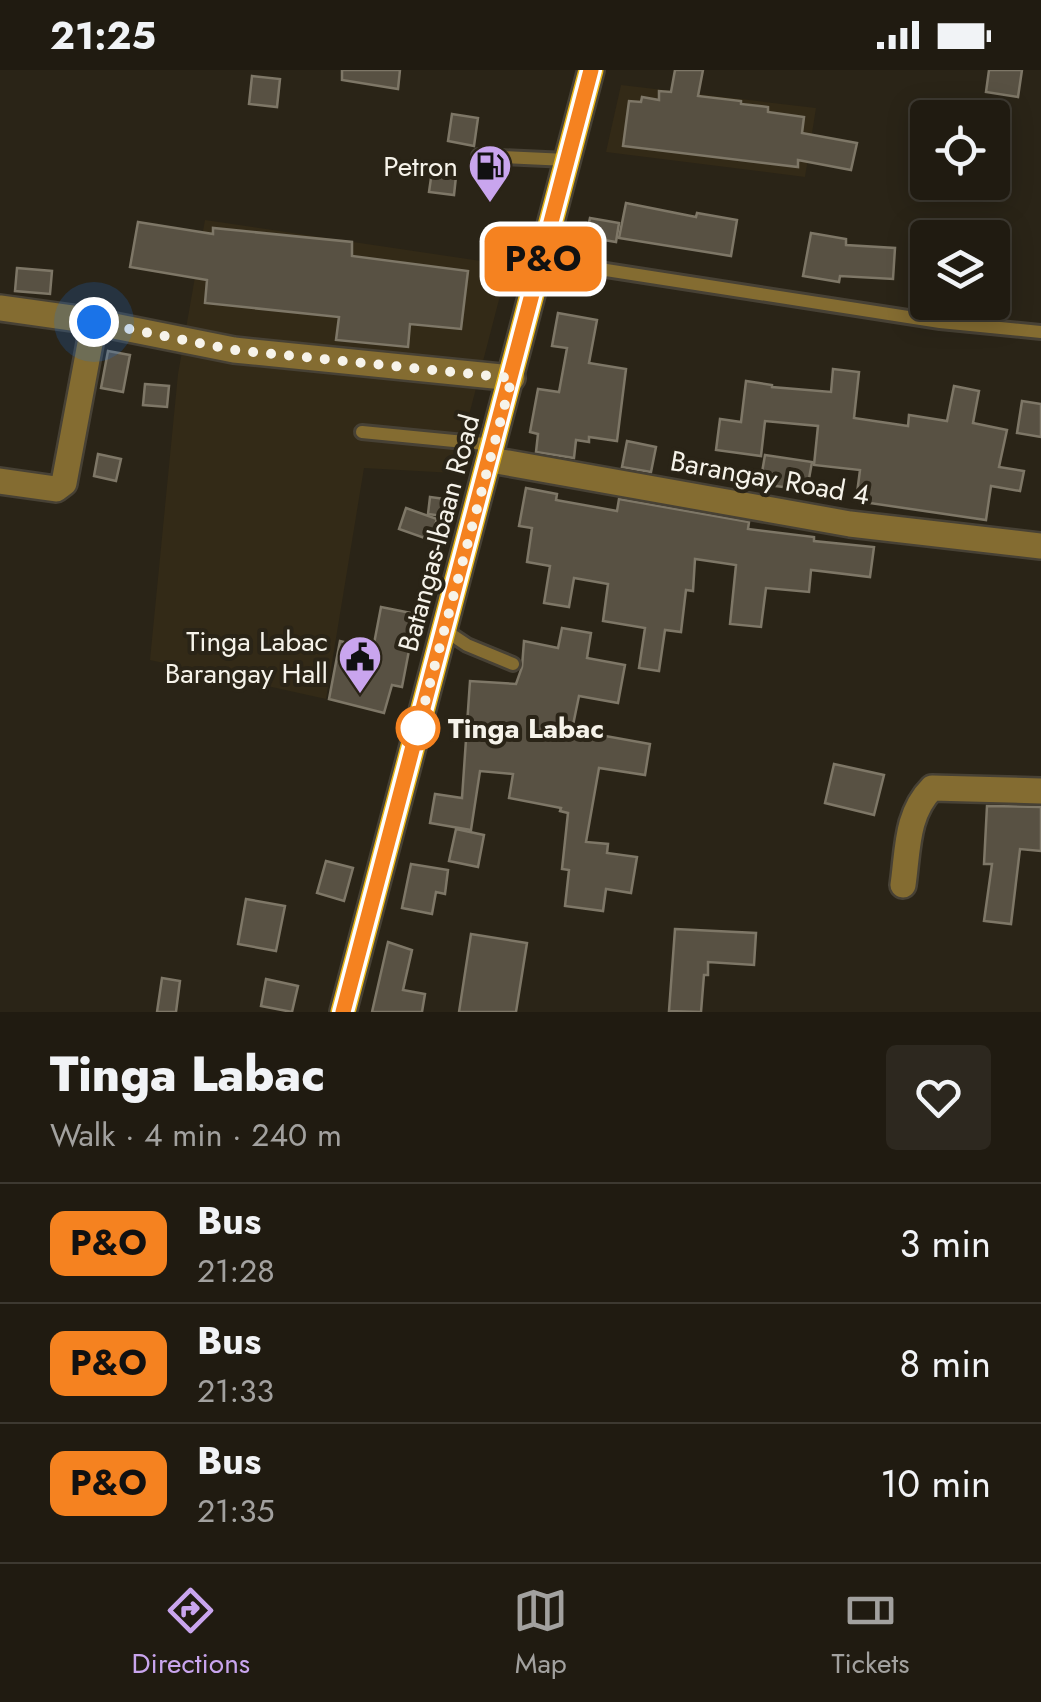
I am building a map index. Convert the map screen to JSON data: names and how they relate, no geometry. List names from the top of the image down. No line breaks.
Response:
{"streets":{"main road":["Batangas-Ibaan Road"],"street":["Barangay Road 4"]},"crossings":[["Barangay Road 4","Batangas-Ibaan Road"]],"places":{"fuel station":["Petron"],"public building":["Tinga Labac Barangay Hall"],"other":["Tinga Labac"]},"lines":["bus line P&O"],"page":{"status":"21:25","on_map":"P&O","heading":["Tinga Labac","Walk · 4 min · 240 m"],"list":[{"mark":"P&O","name":"Bus","note":"21:28","value":"3 min"},{"mark":"P&O","name":"Bus","note":"21:33","value":"8 min"},{"mark":"P&O","name":"Bus","note":"21:35","value":"10 min"}],"tabs":["Directions","Map","Tickets"]}}
